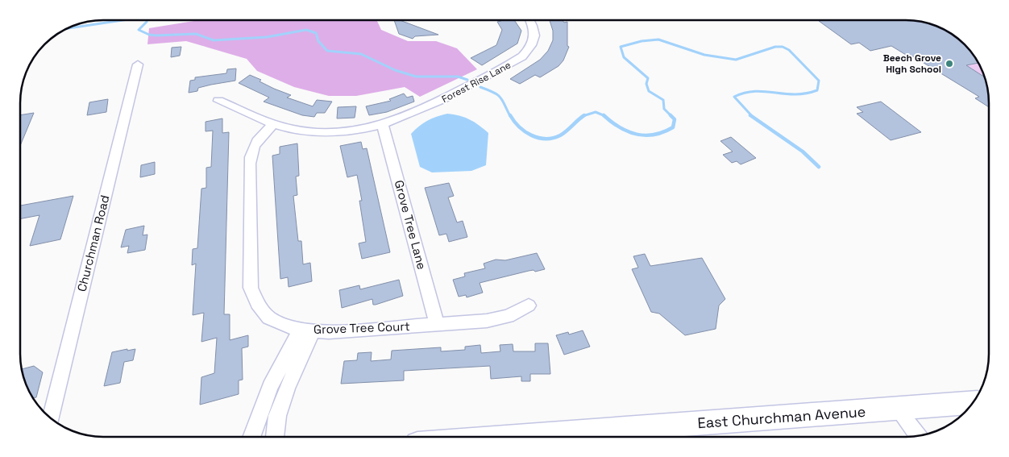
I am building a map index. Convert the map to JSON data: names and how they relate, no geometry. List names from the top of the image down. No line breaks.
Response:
{"streets":{"street":["Forest Rise Lane","Grove Tree Lane","Churchman Road","Grove Tree Court","East Churchman Avenue"]},"crossings":[["Forest Rise Lane","Grove Tree Lane"],["Grove Tree Lane","Grove Tree Court"]],"places":["Beech Grove High School"]}
